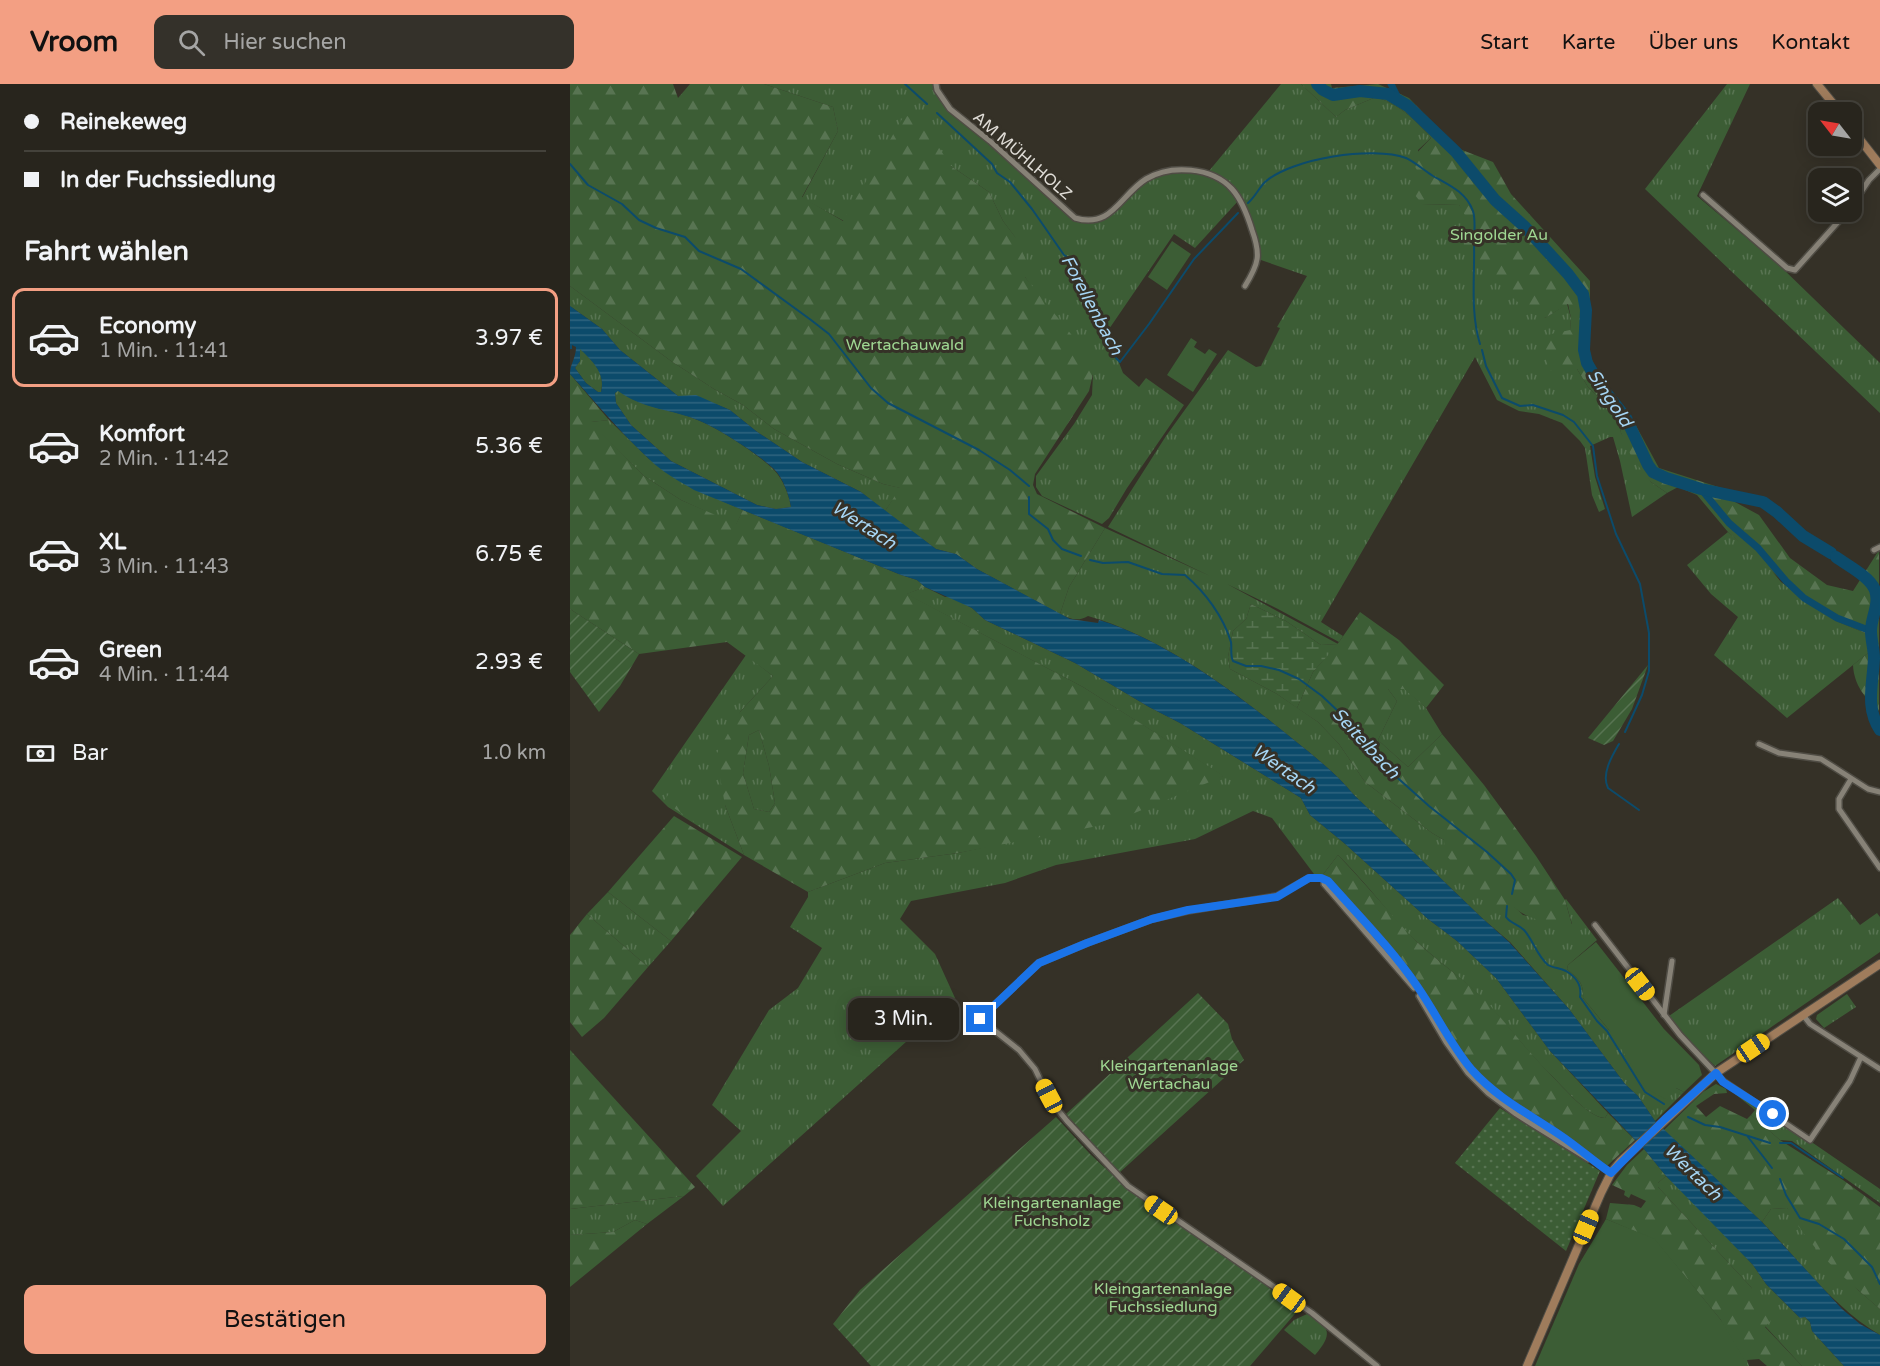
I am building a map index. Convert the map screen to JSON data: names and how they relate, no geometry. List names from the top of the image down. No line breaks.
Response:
{"streets":{"street":["AM MÜHLHOLZ"]},"water":["Forellenbach","Singold","Wertach","Seitelbach"],"parks":["Singolder Au","Wertachauwald","Kleingartenanlage Wertachau","Kleingartenanlage Fuchsholz","Kleingartenanlage Fuchssiedlung"],"north":"top left","page":{"header":"Vroom","search":"Hier suchen","nav":["Start","Karte","Über uns","Kontakt"],"banner":["Reinekeweg","In der Fuchssiedlung"],"heading":"Fahrt wählen","list":[{"name":"Economy","note":"1 Min. · 11:41","value":"3.97 €"},{"name":"Komfort","note":"2 Min. · 11:42","value":"5.36 €"},{"name":"XL","note":"3 Min. · 11:43","value":"6.75 €"},{"name":"Green","note":"4 Min. · 11:44","value":"2.93 €"}],"pay":["Bar","1.0 km"],"bubble":"3 Min.","buttons":"Bestätigen"}}
